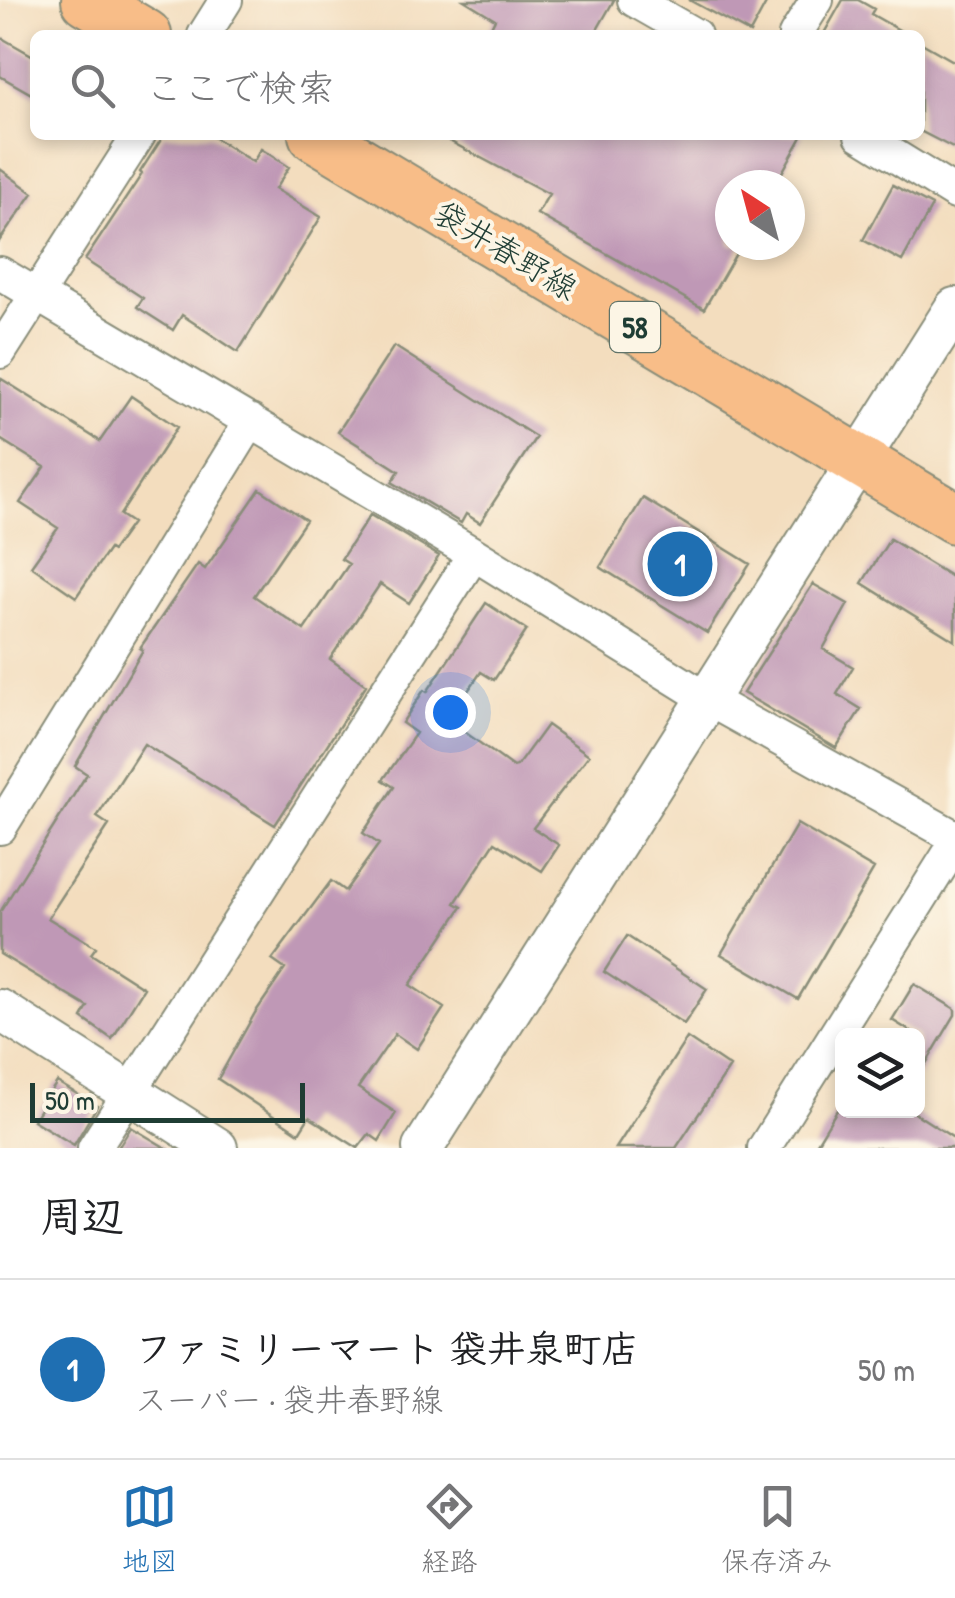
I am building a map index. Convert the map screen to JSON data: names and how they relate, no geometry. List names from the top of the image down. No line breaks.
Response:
{"streets":{"main road":["袋井春野線","58"]},"scale_bar":"50 m","north":"top left","page":{"search":"ここで検索","pins":"1","scale":"50 m","heading":"周辺","list":[{"mark":"1","name":"ファミリーマート 袋井泉町店","note":"スーパー · 袋井春野線","value":"50 m"}],"nav":["地図","経路","保存済み"]}}
